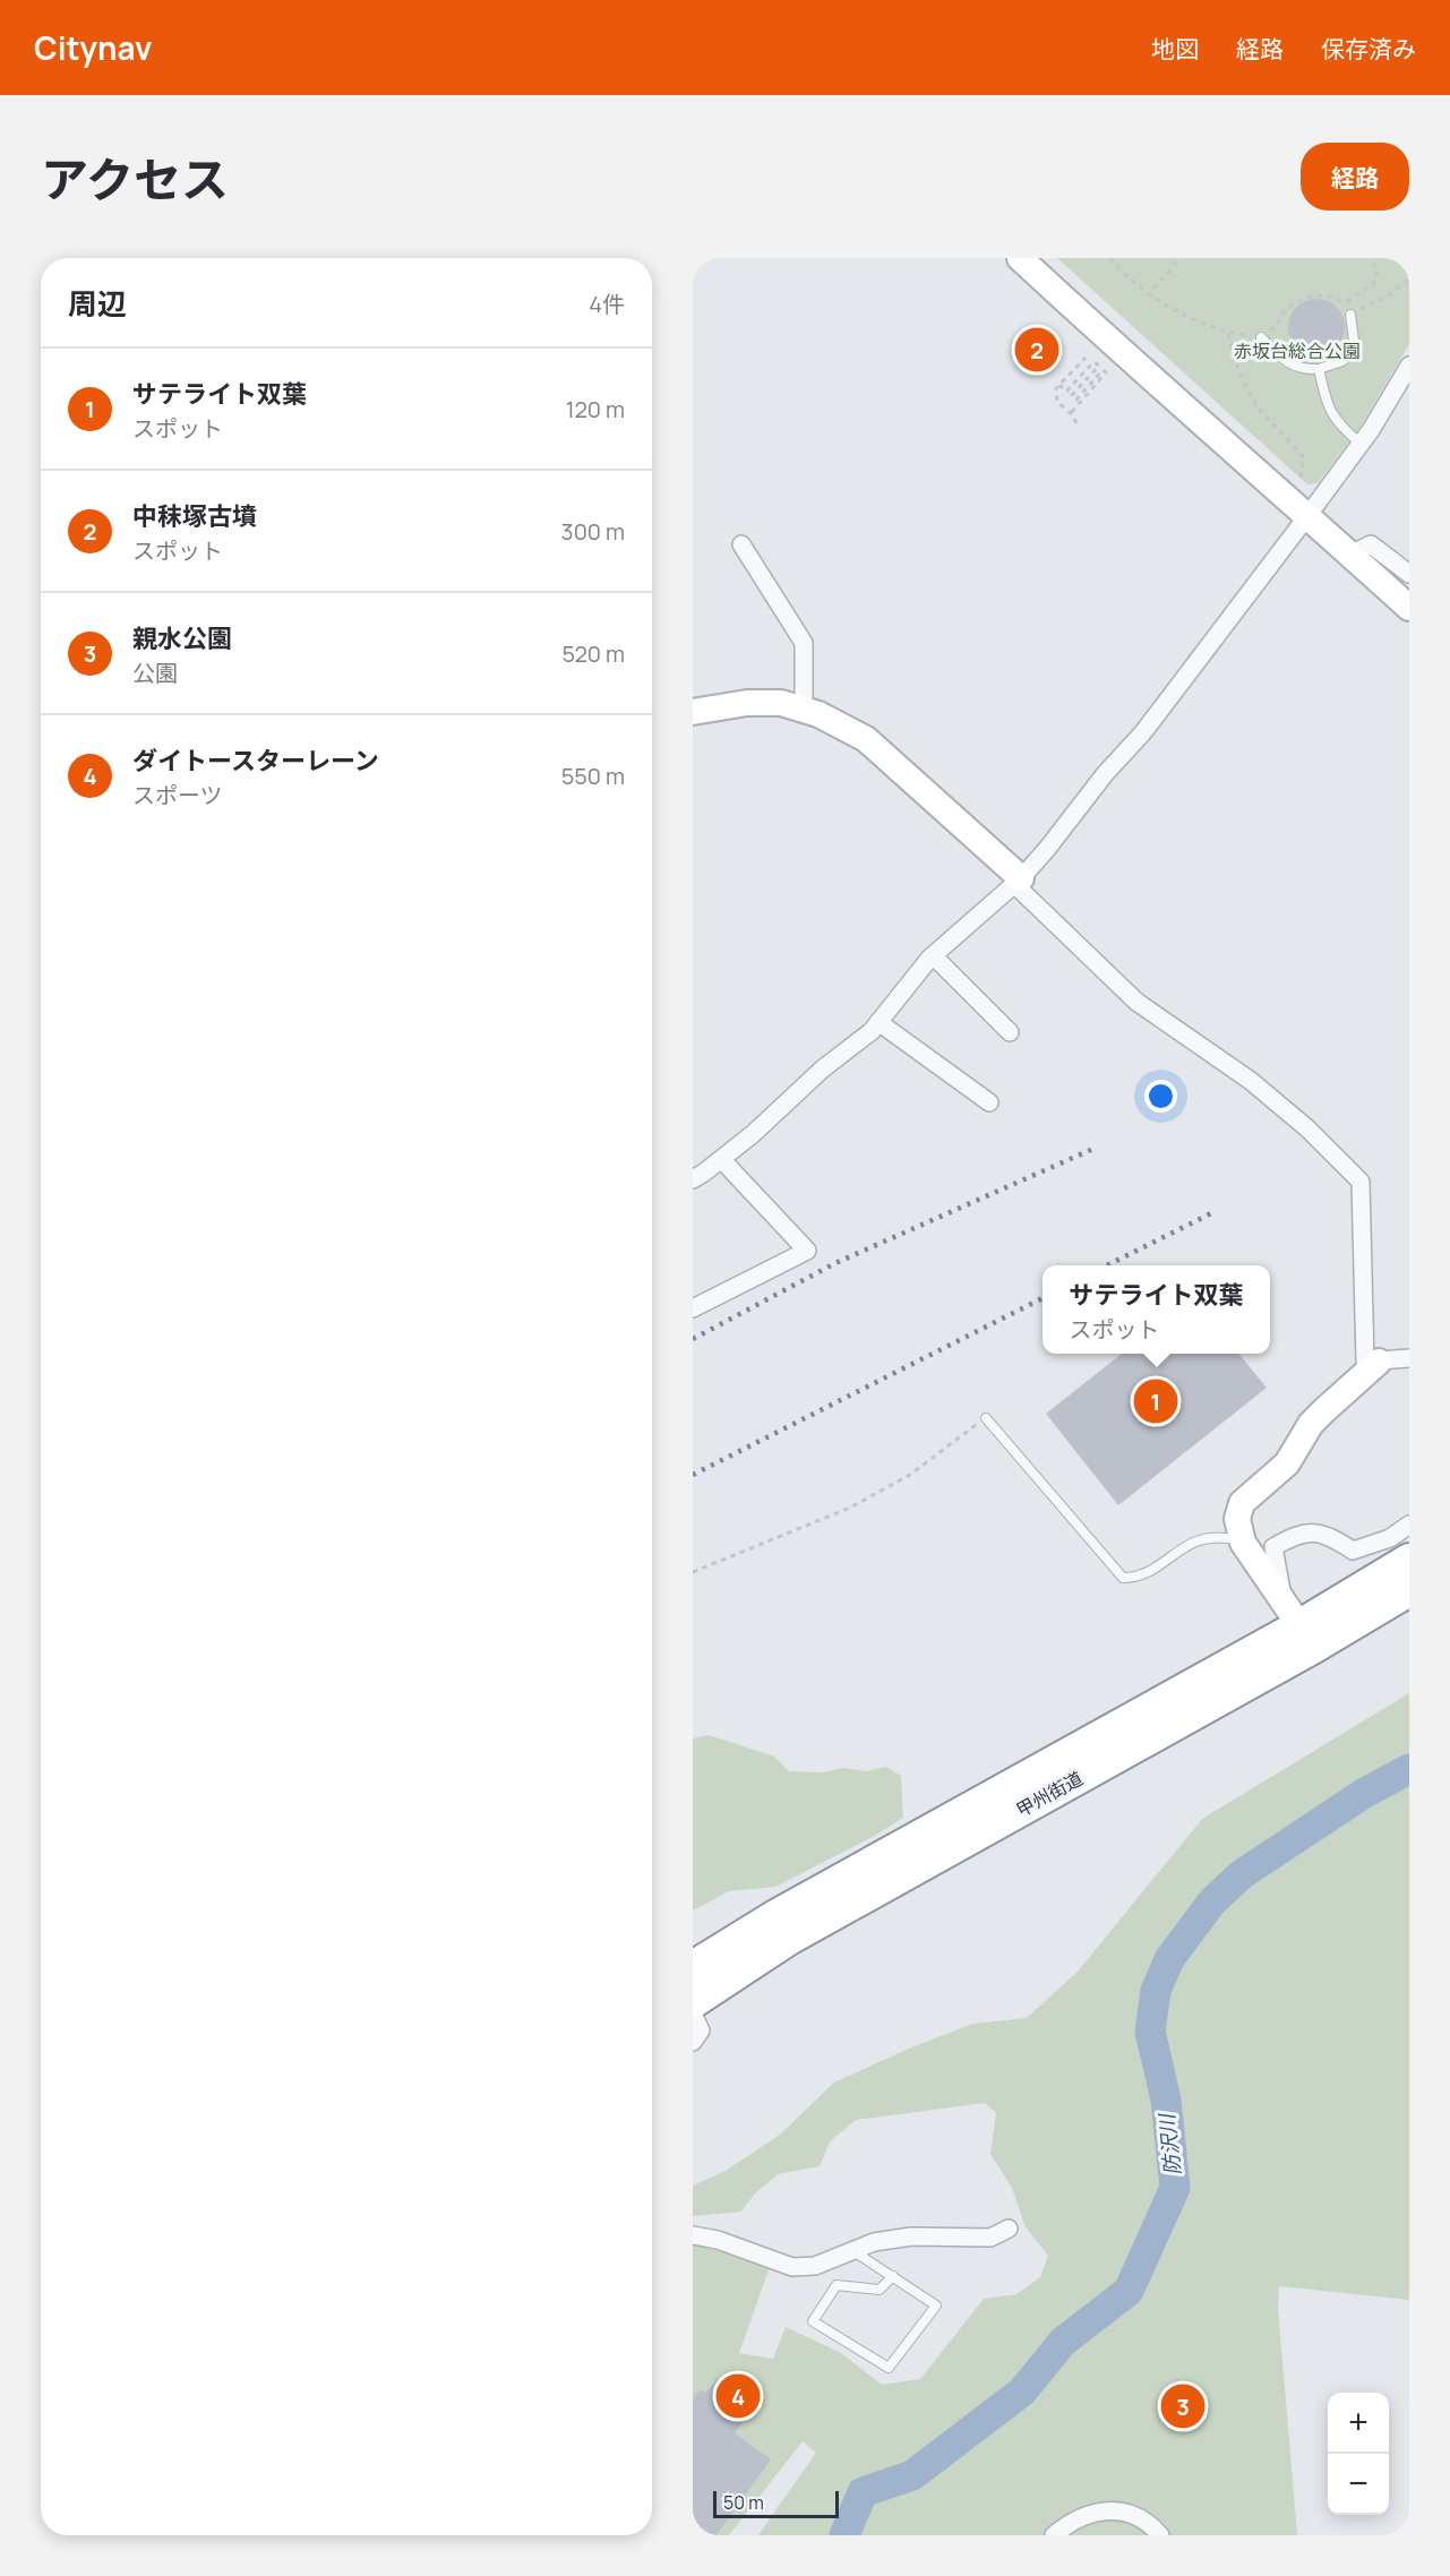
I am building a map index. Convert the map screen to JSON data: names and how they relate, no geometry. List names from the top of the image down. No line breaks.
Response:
{"streets":{"highway":["甲州街道"]},"water":["防沢川"],"parks":["赤坂台総合公園"],"scale_bar":"50 m","page":{"header":"Citynav","nav":["地図","経路","保存済み"],"title":"アクセス","buttons":"経路","heading":["周辺","4件"],"pins":["2","1","4","3"],"list":[{"mark":"1","name":"サテライト双葉","note":"スポット","value":"120 m"},{"mark":"2","name":"中秣塚古墳","note":"スポット","value":"300 m"},{"mark":"3","name":"親水公園","note":"公園","value":"520 m"},{"mark":"4","name":"ダイトースターレーン","note":"スポーツ","value":"550 m"}],"popup":["サテライト双葉","スポット"],"map_buttons":["+","−"],"scale":"50 m"}}
